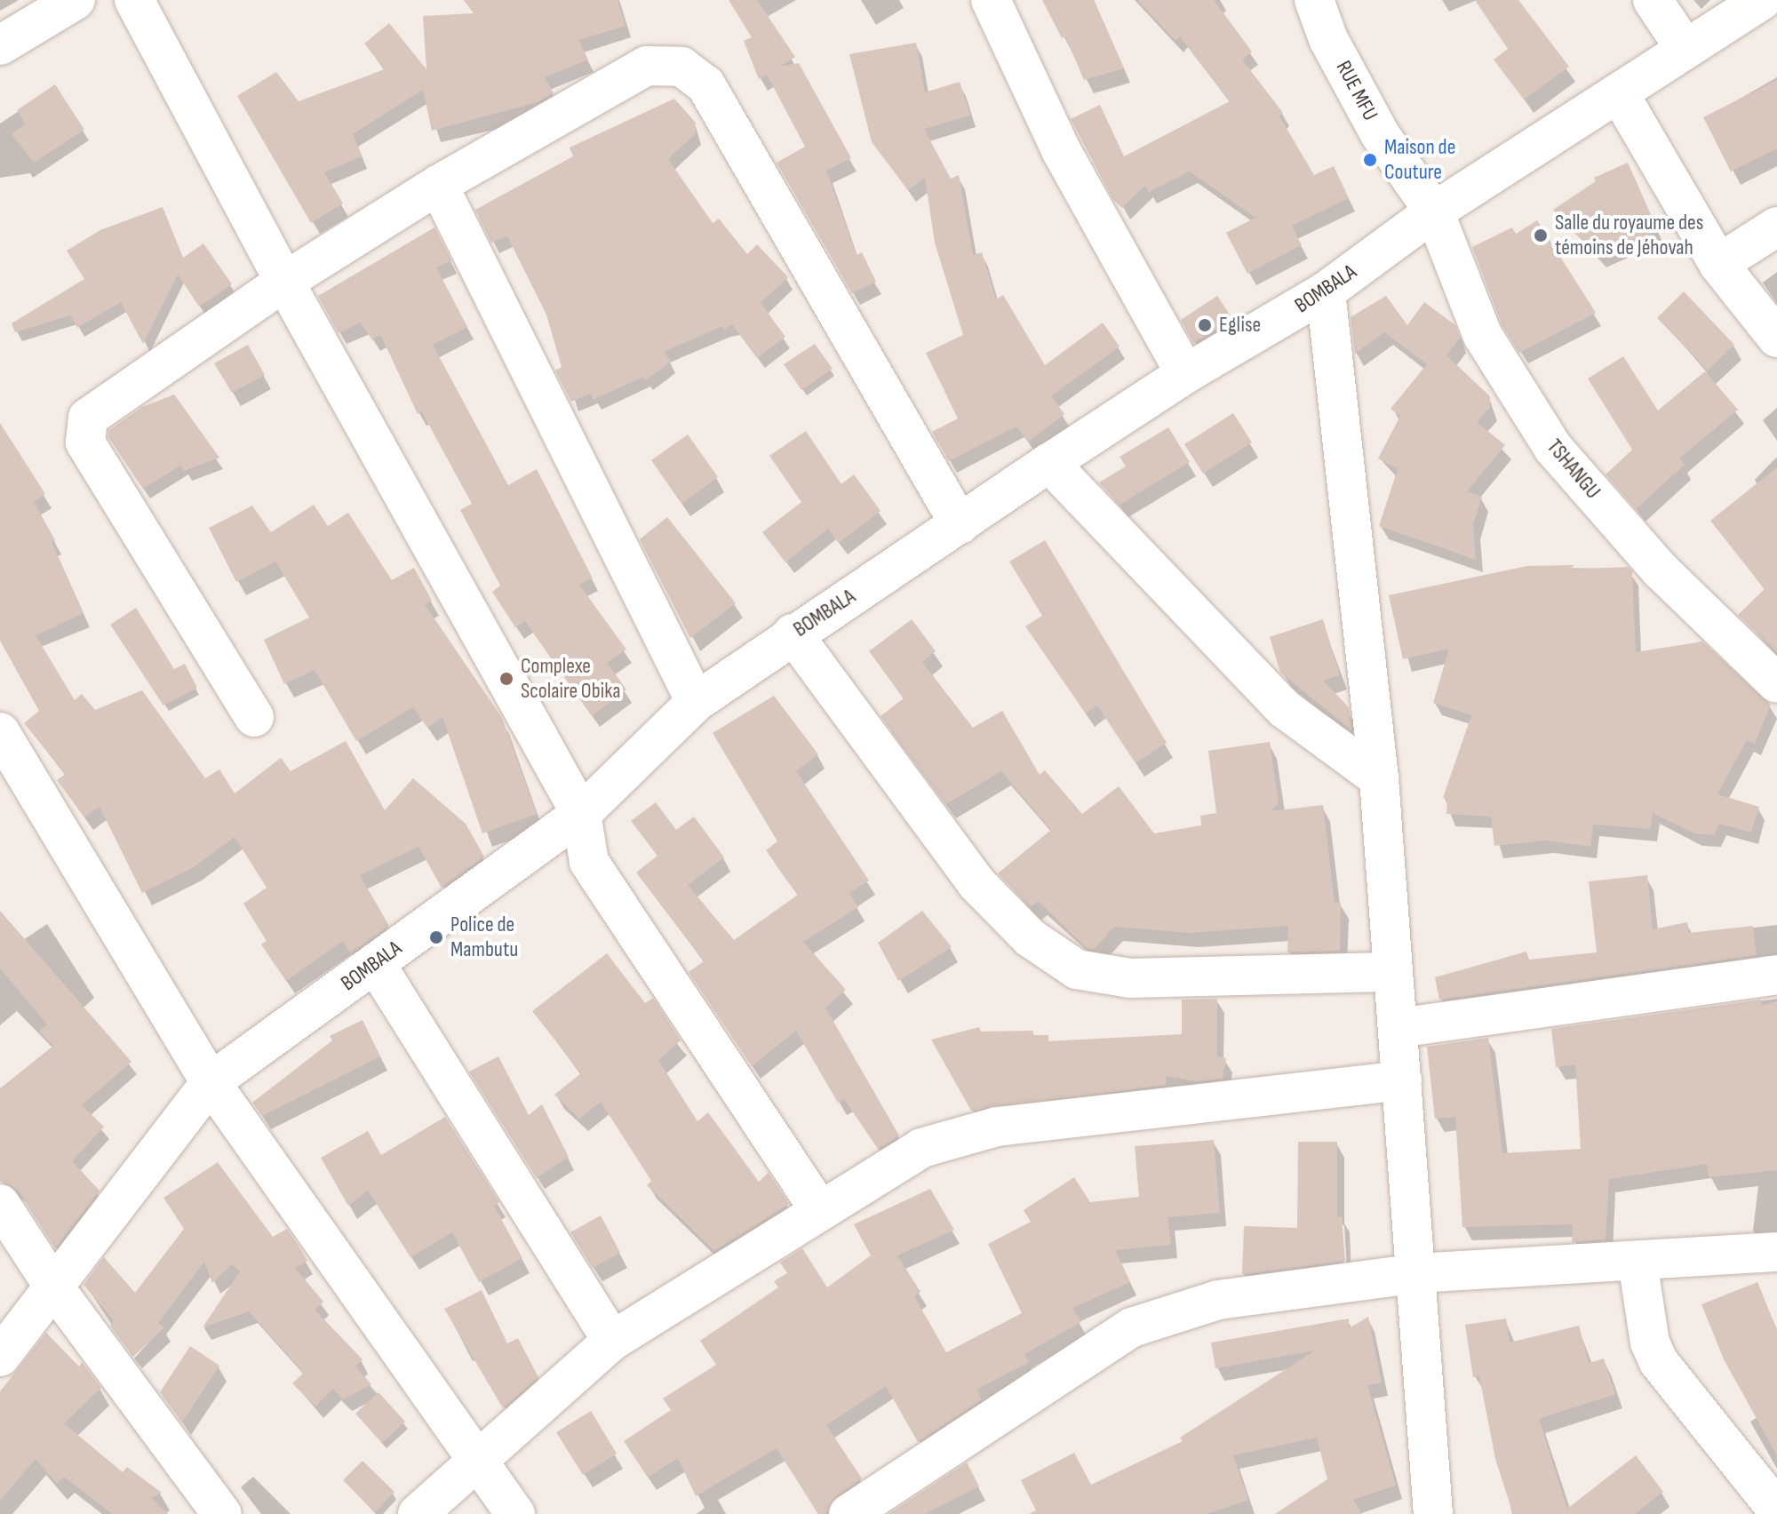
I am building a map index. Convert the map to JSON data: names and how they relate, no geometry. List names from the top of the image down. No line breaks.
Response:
{"streets":{"street":["RUE MFU","BOMBALA","TSHANGU"]},"crossings":[["RUE MFU","BOMBALA"],["RUE MFU","TSHANGU"],["BOMBALA","TSHANGU"]],"places":["Maison de Couture","Salle du royaume des témoins de Jéhovah","Eglise","Complexe Scolaire Obika","Police de Mambutu"]}
